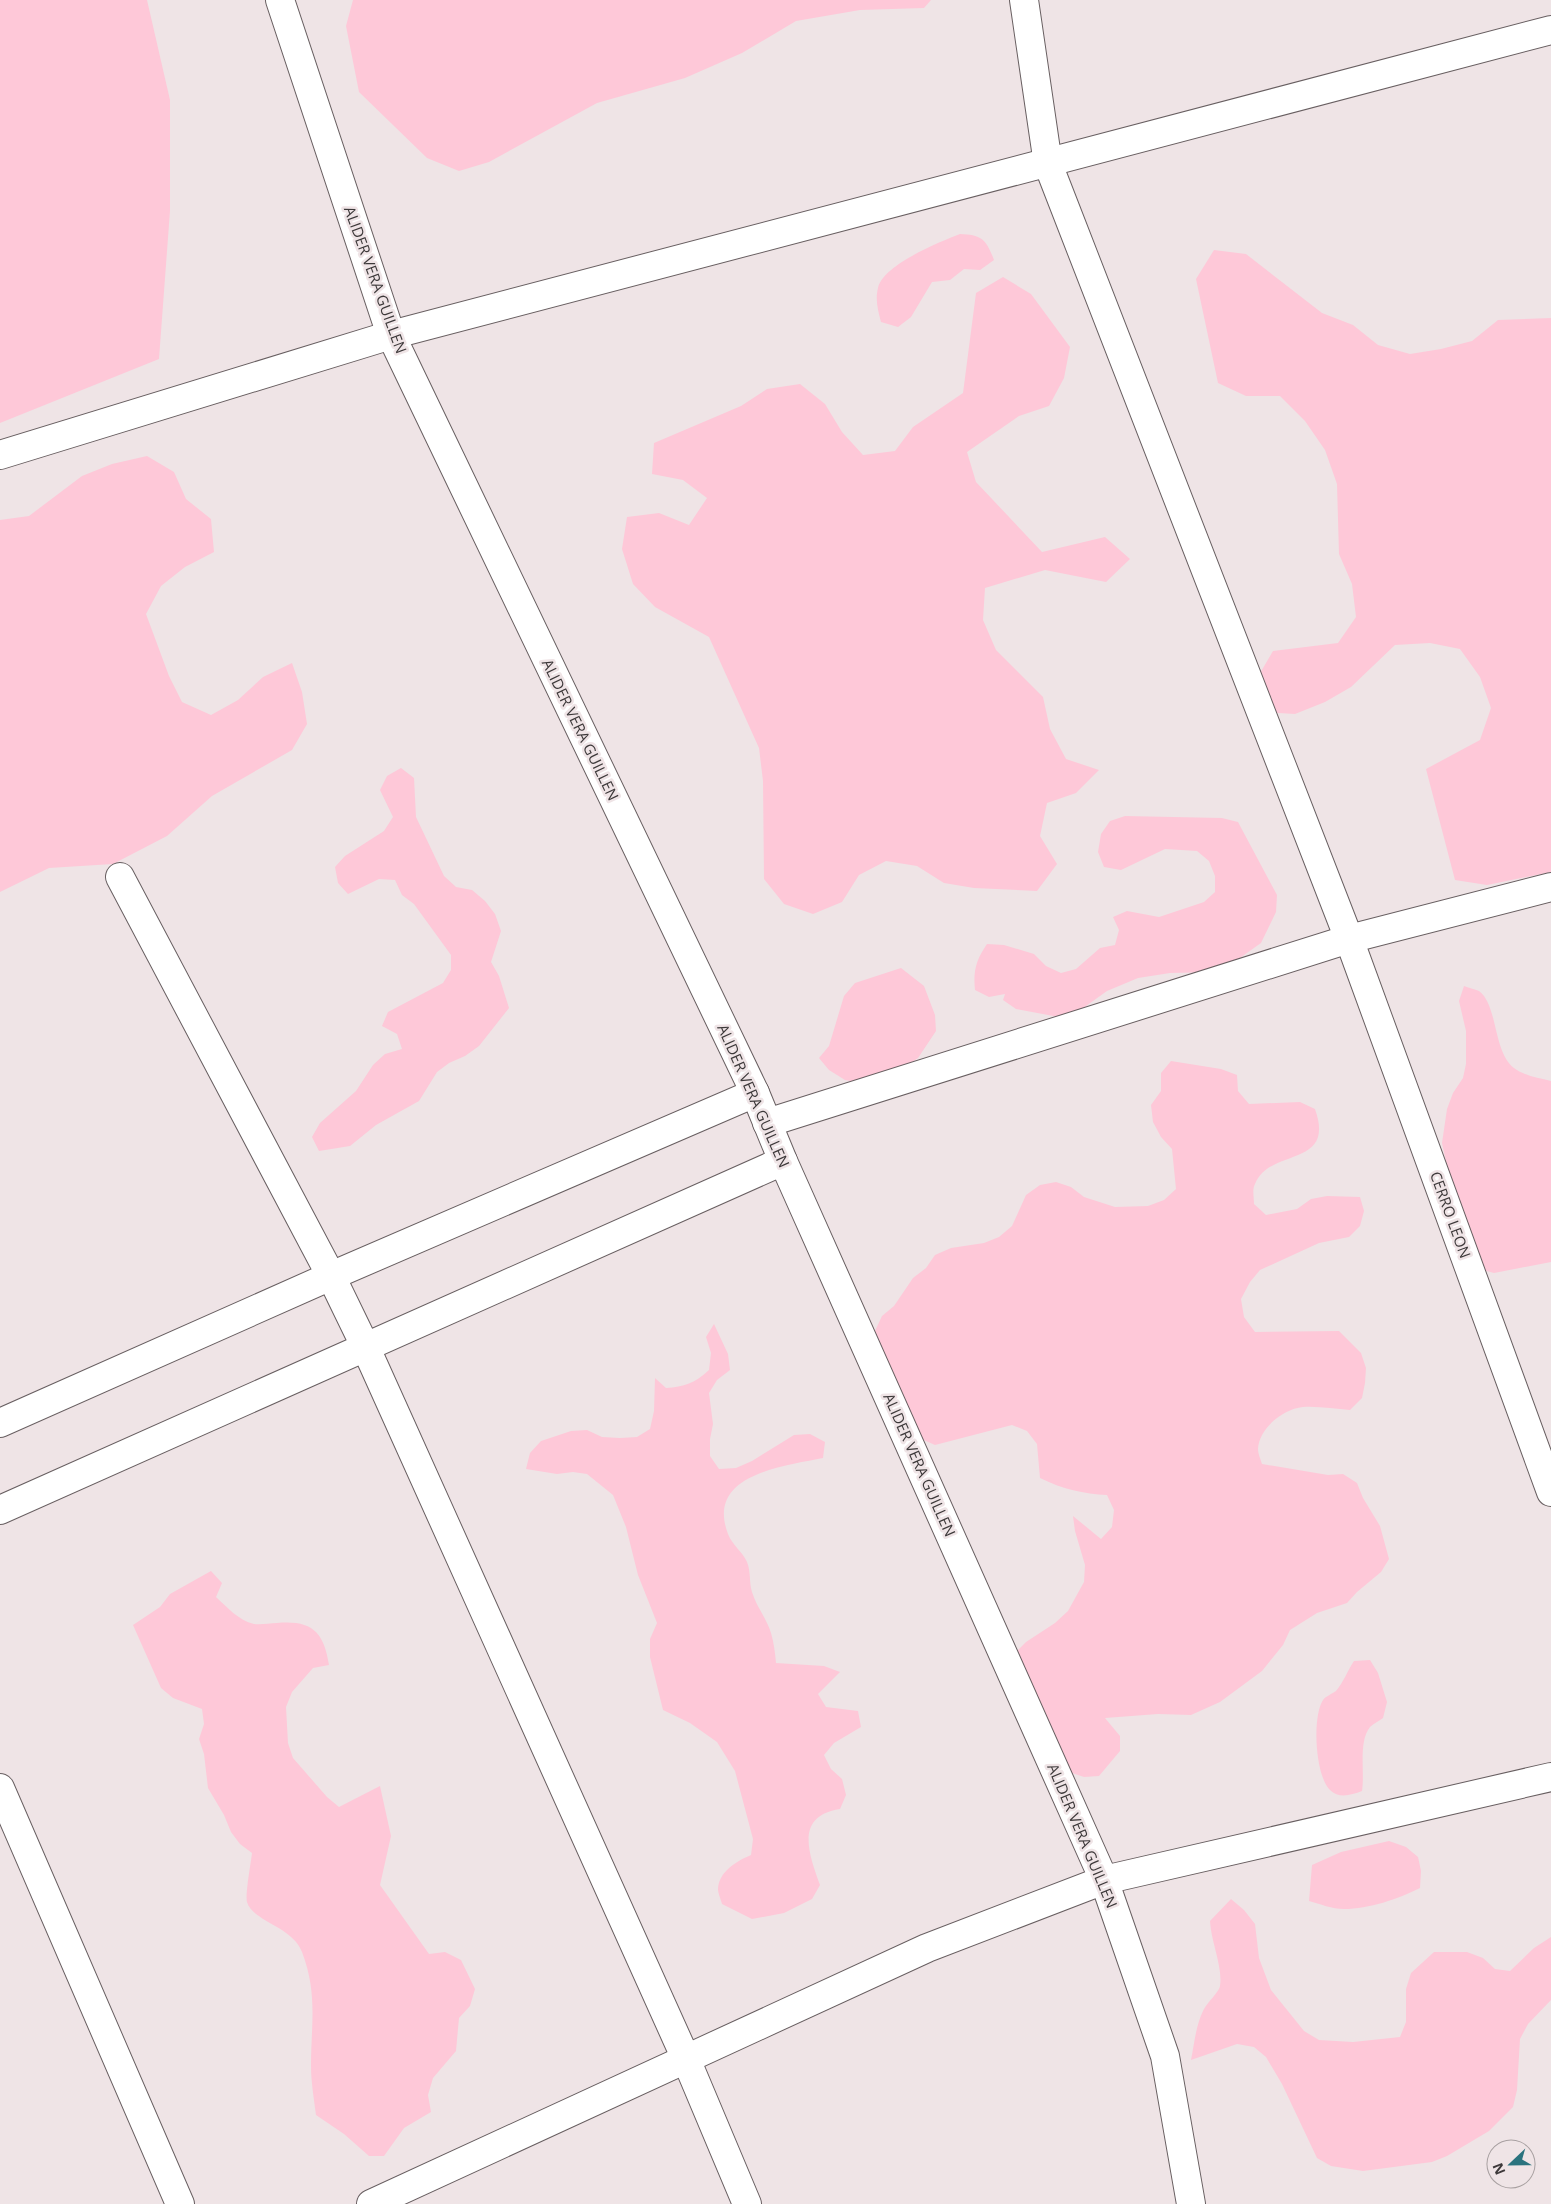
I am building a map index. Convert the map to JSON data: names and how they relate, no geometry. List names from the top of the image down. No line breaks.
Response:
{"streets":{"street":["ALIDER VERA GUILLEN","CERRO LEON"]},"north":"left"}
